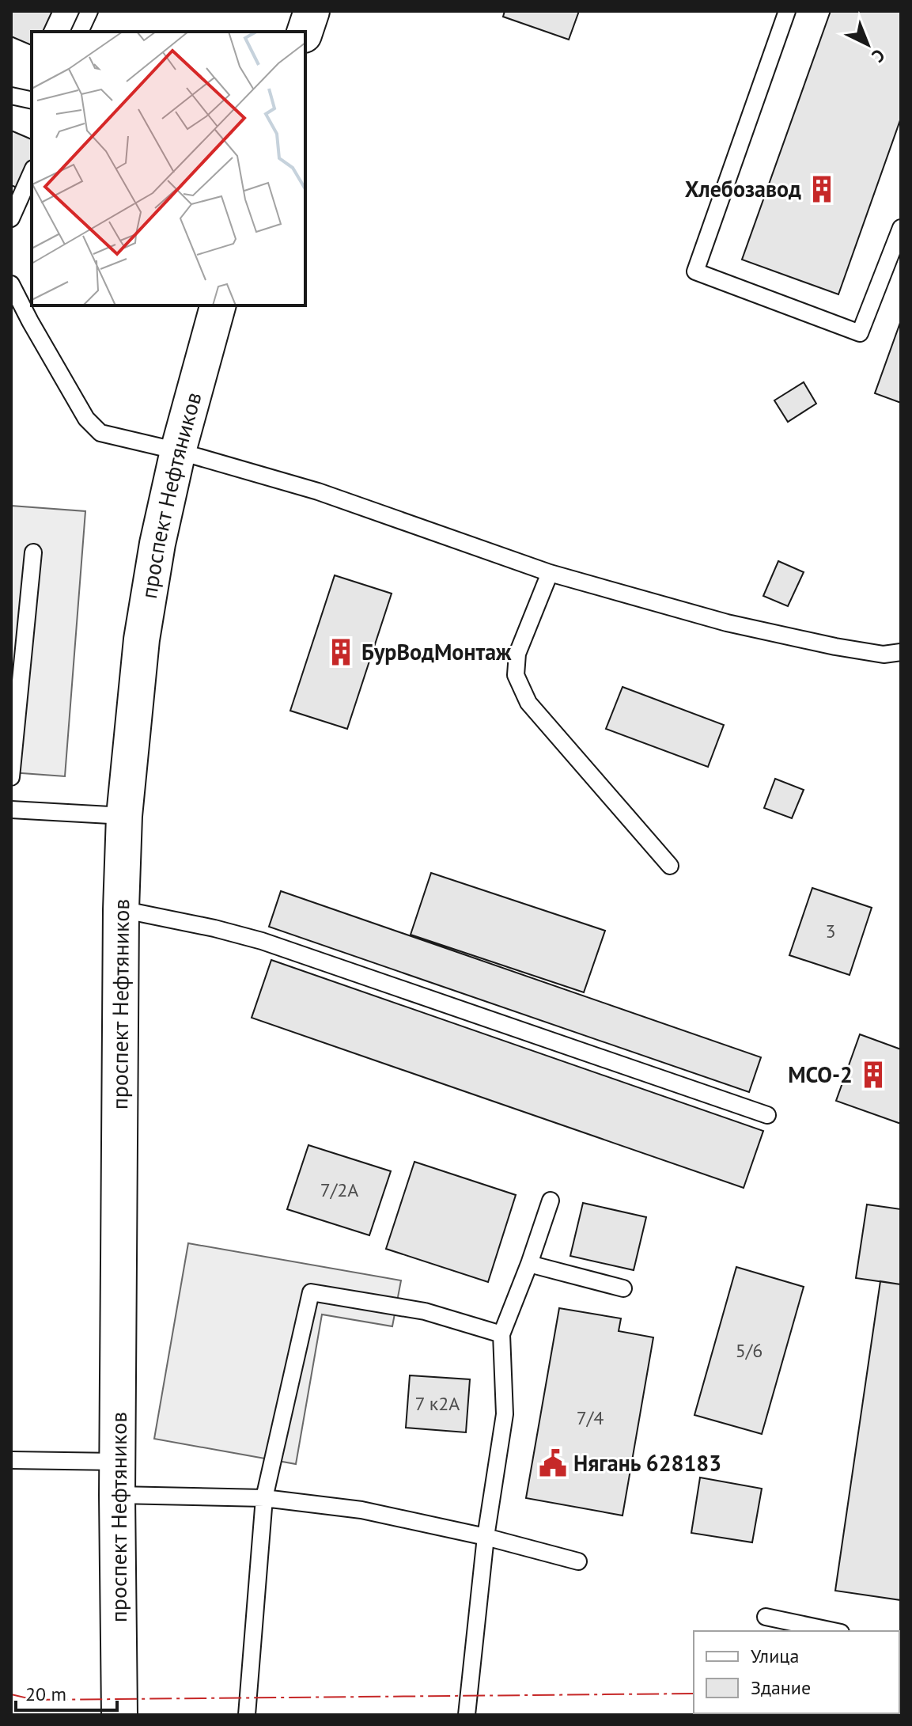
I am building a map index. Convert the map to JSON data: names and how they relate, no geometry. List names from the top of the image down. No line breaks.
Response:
{"streets":{"main road":["проспект Нефтяников"]},"places":{"building":["Хлебозавод","БурВодМонтаж","МСО-2"],"public building":["Нягань 628183"]},"house_numbers":["3","7/2А","5/6","7 к2А","7/4"],"legend":["Улица","Здание"],"scale_bar":"20 m","north":"bottom right"}
